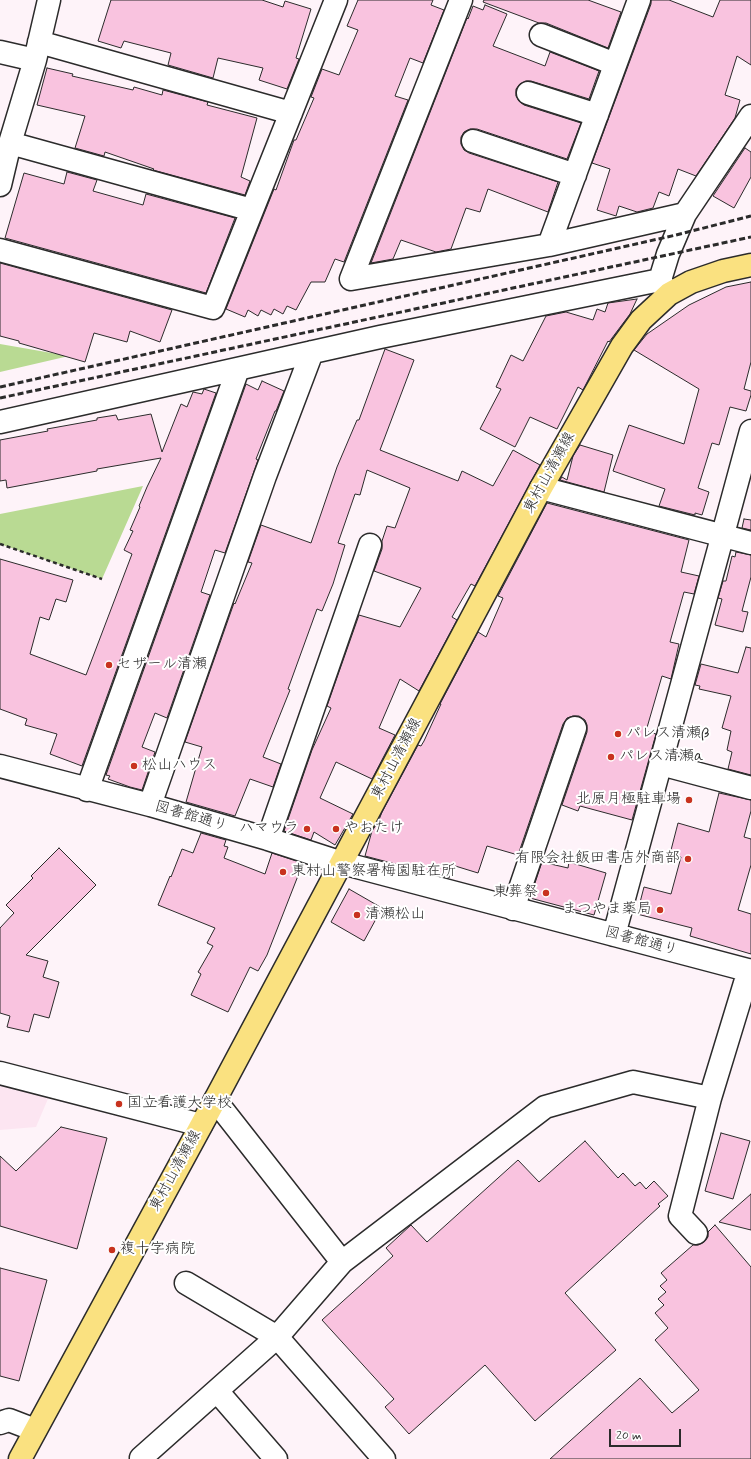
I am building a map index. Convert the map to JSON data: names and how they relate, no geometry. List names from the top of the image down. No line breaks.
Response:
{"streets":{"main road":["東村山清瀬線"],"street":["図書館通り"]},"crossings":[["東村山清瀬線","図書館通り"]],"places":["セザール清瀬","パレス清瀬β","パレス清瀬α","松山ハウス","北原月極駐車場","ハマウラ","やおたけ","有限会社飯田書店外商部","東村山警察署梅園駐在所","東葬祭","まつやま薬局","清瀬松山","国立看護大学校","複十字病院"],"scale_bar":"20 m"}
